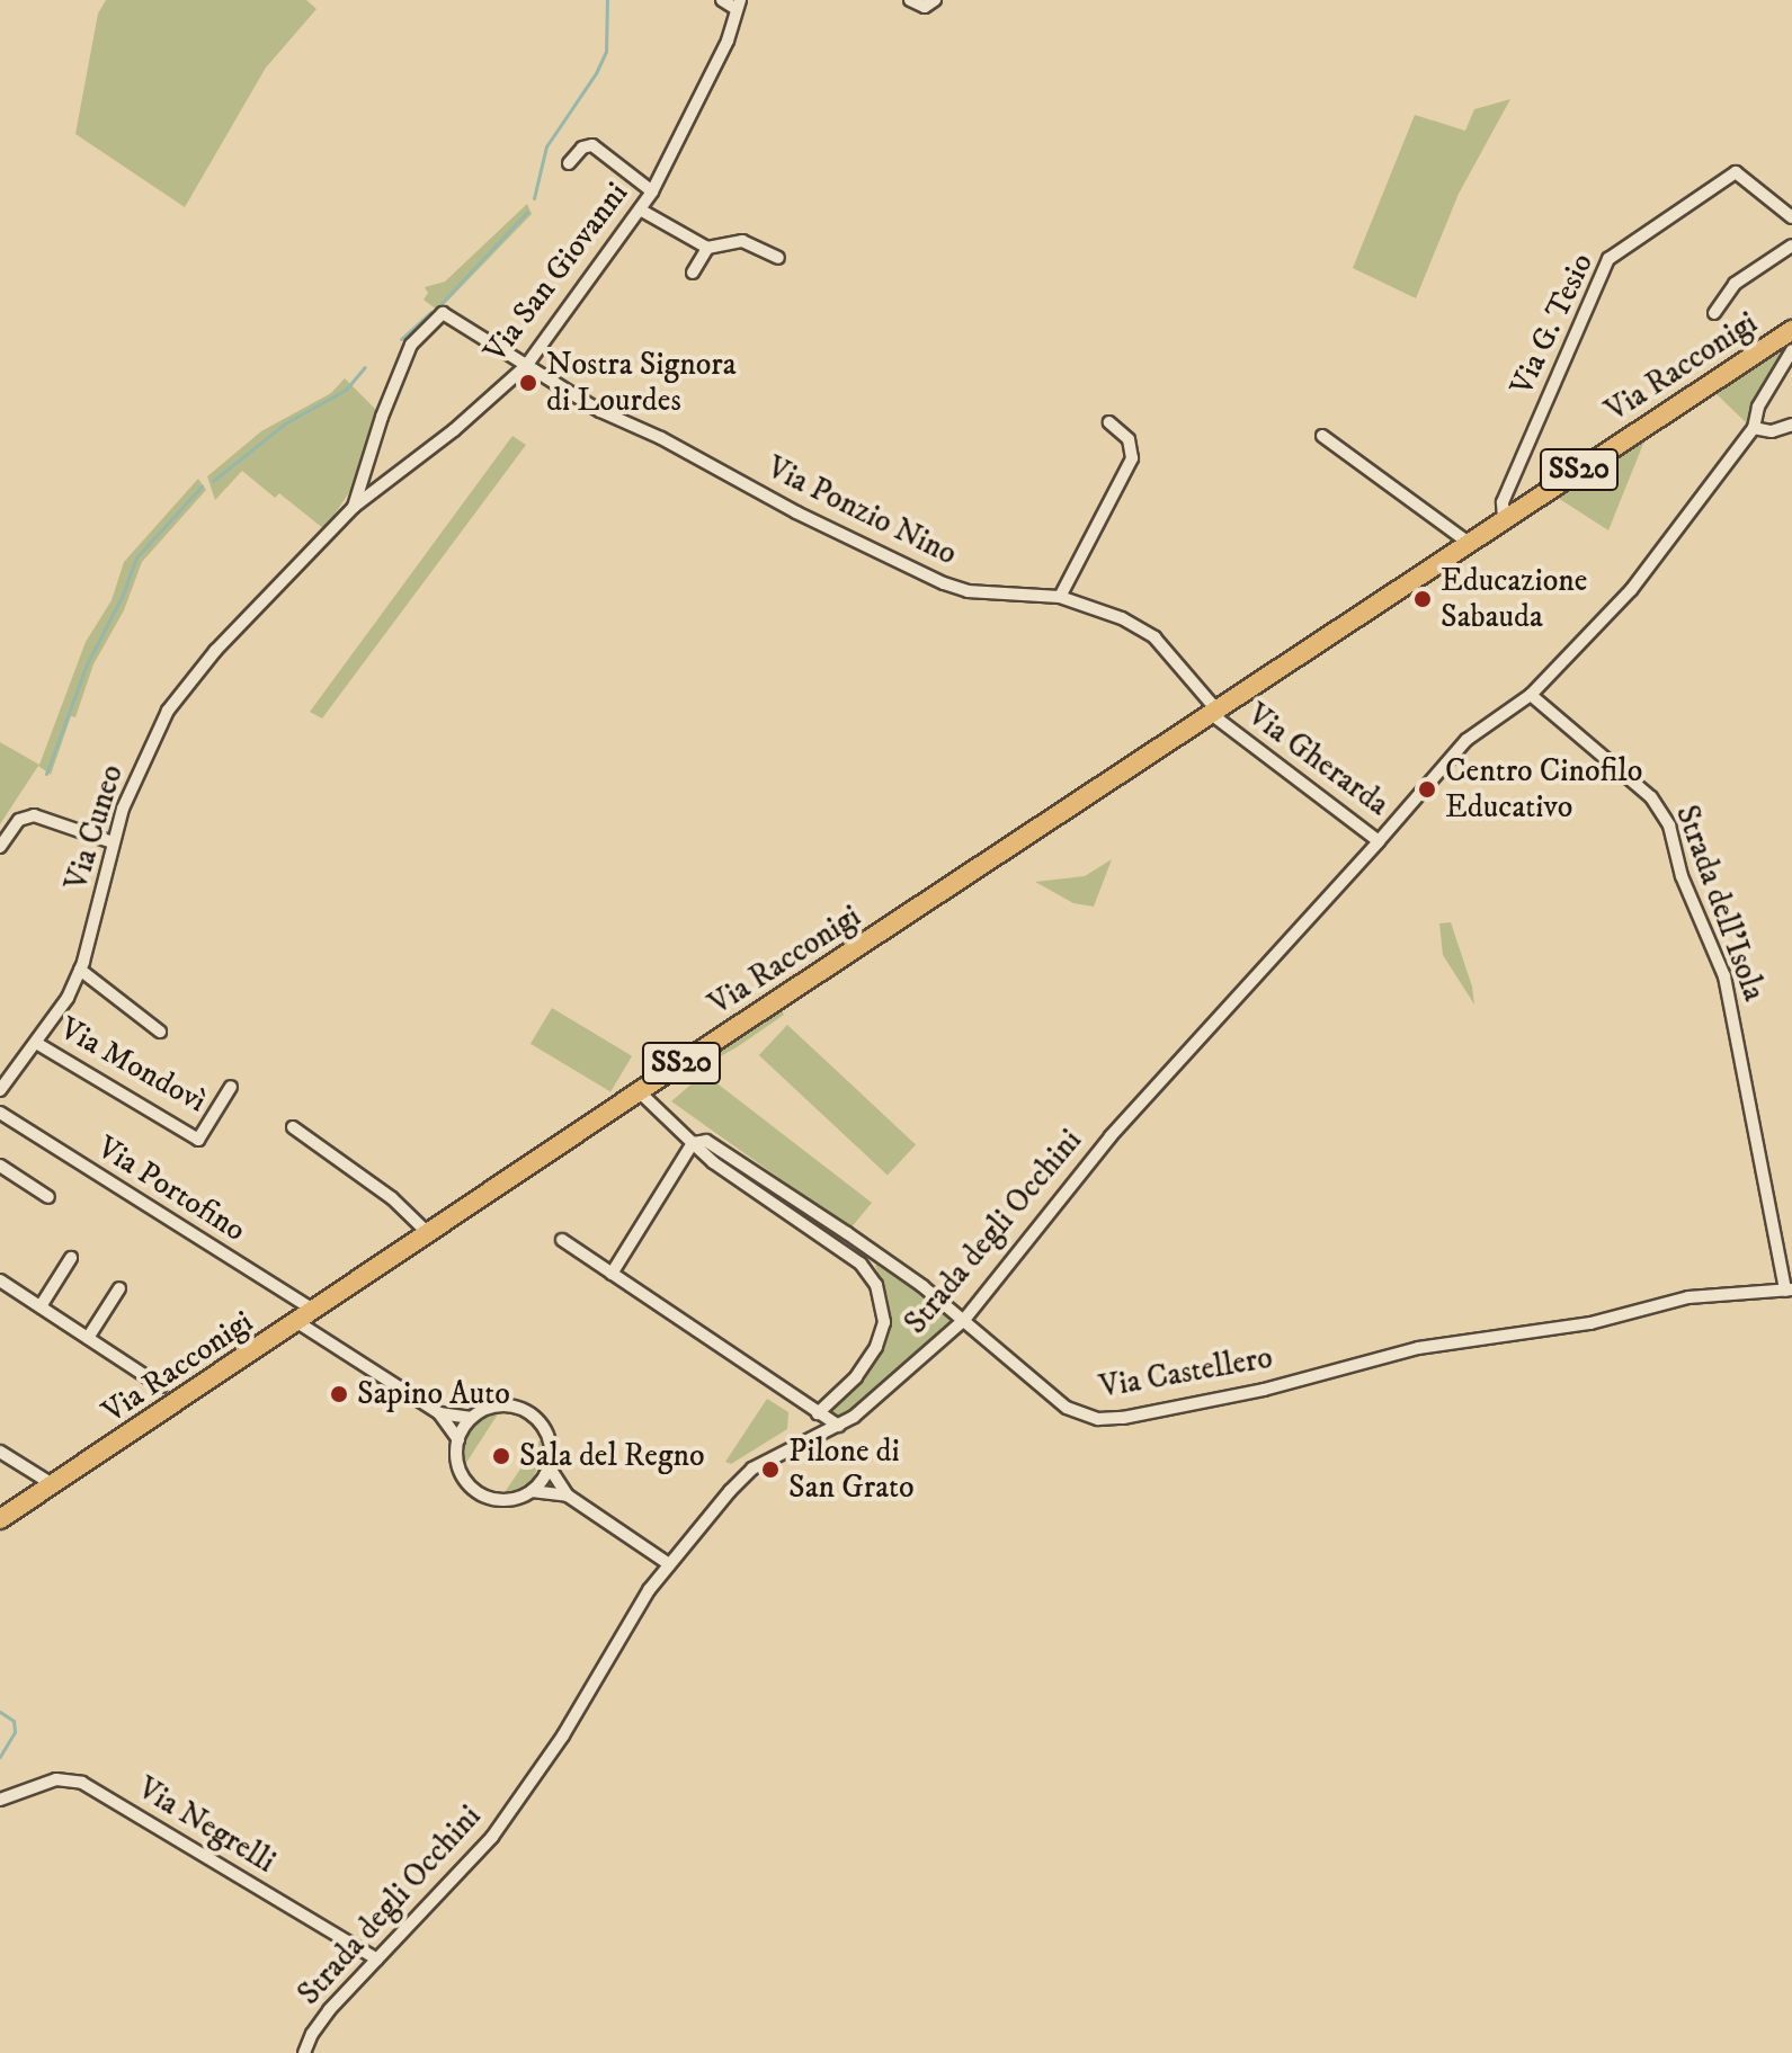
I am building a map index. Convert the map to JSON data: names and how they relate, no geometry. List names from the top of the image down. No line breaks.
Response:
{"streets":{"main road":["Via Racconigi","SS20"],"street":["Via San Giovanni","Via G. Tesio","Via Ponzio Nino","Via Gherarda","Via Cuneo","Strada dell'Isola","Via Mondovì","Via Portofino","Strada degli Occhini","Via Castellero","Via Negrelli"]},"crossings":[["Via San Giovanni","Via Ponzio Nino"],["Via San Giovanni","Via Cuneo"],["Via G. Tesio","Via Racconigi"],["Via Racconigi","Via Ponzio Nino"],["Via Racconigi","Via Gherarda"],["Via Racconigi","Via Portofino"],["Via Racconigi","Via Castellero"],["Via Ponzio Nino","Via Gherarda"],["Via Gherarda","Strada dell'Isola"],["Via Gherarda","Strada degli Occhini"],["Via Cuneo","Via Mondovì"],["Strada dell'Isola","Via Castellero"],["Strada degli Occhini","Via Castellero"],["Strada degli Occhini","Via Negrelli"]],"places":["Nostra Signora di Lourdes","Educazione Sabauda","Centro Cinofilo Educativo","Sapino Auto","Sala del Regno","Pilone di San Grato"]}
